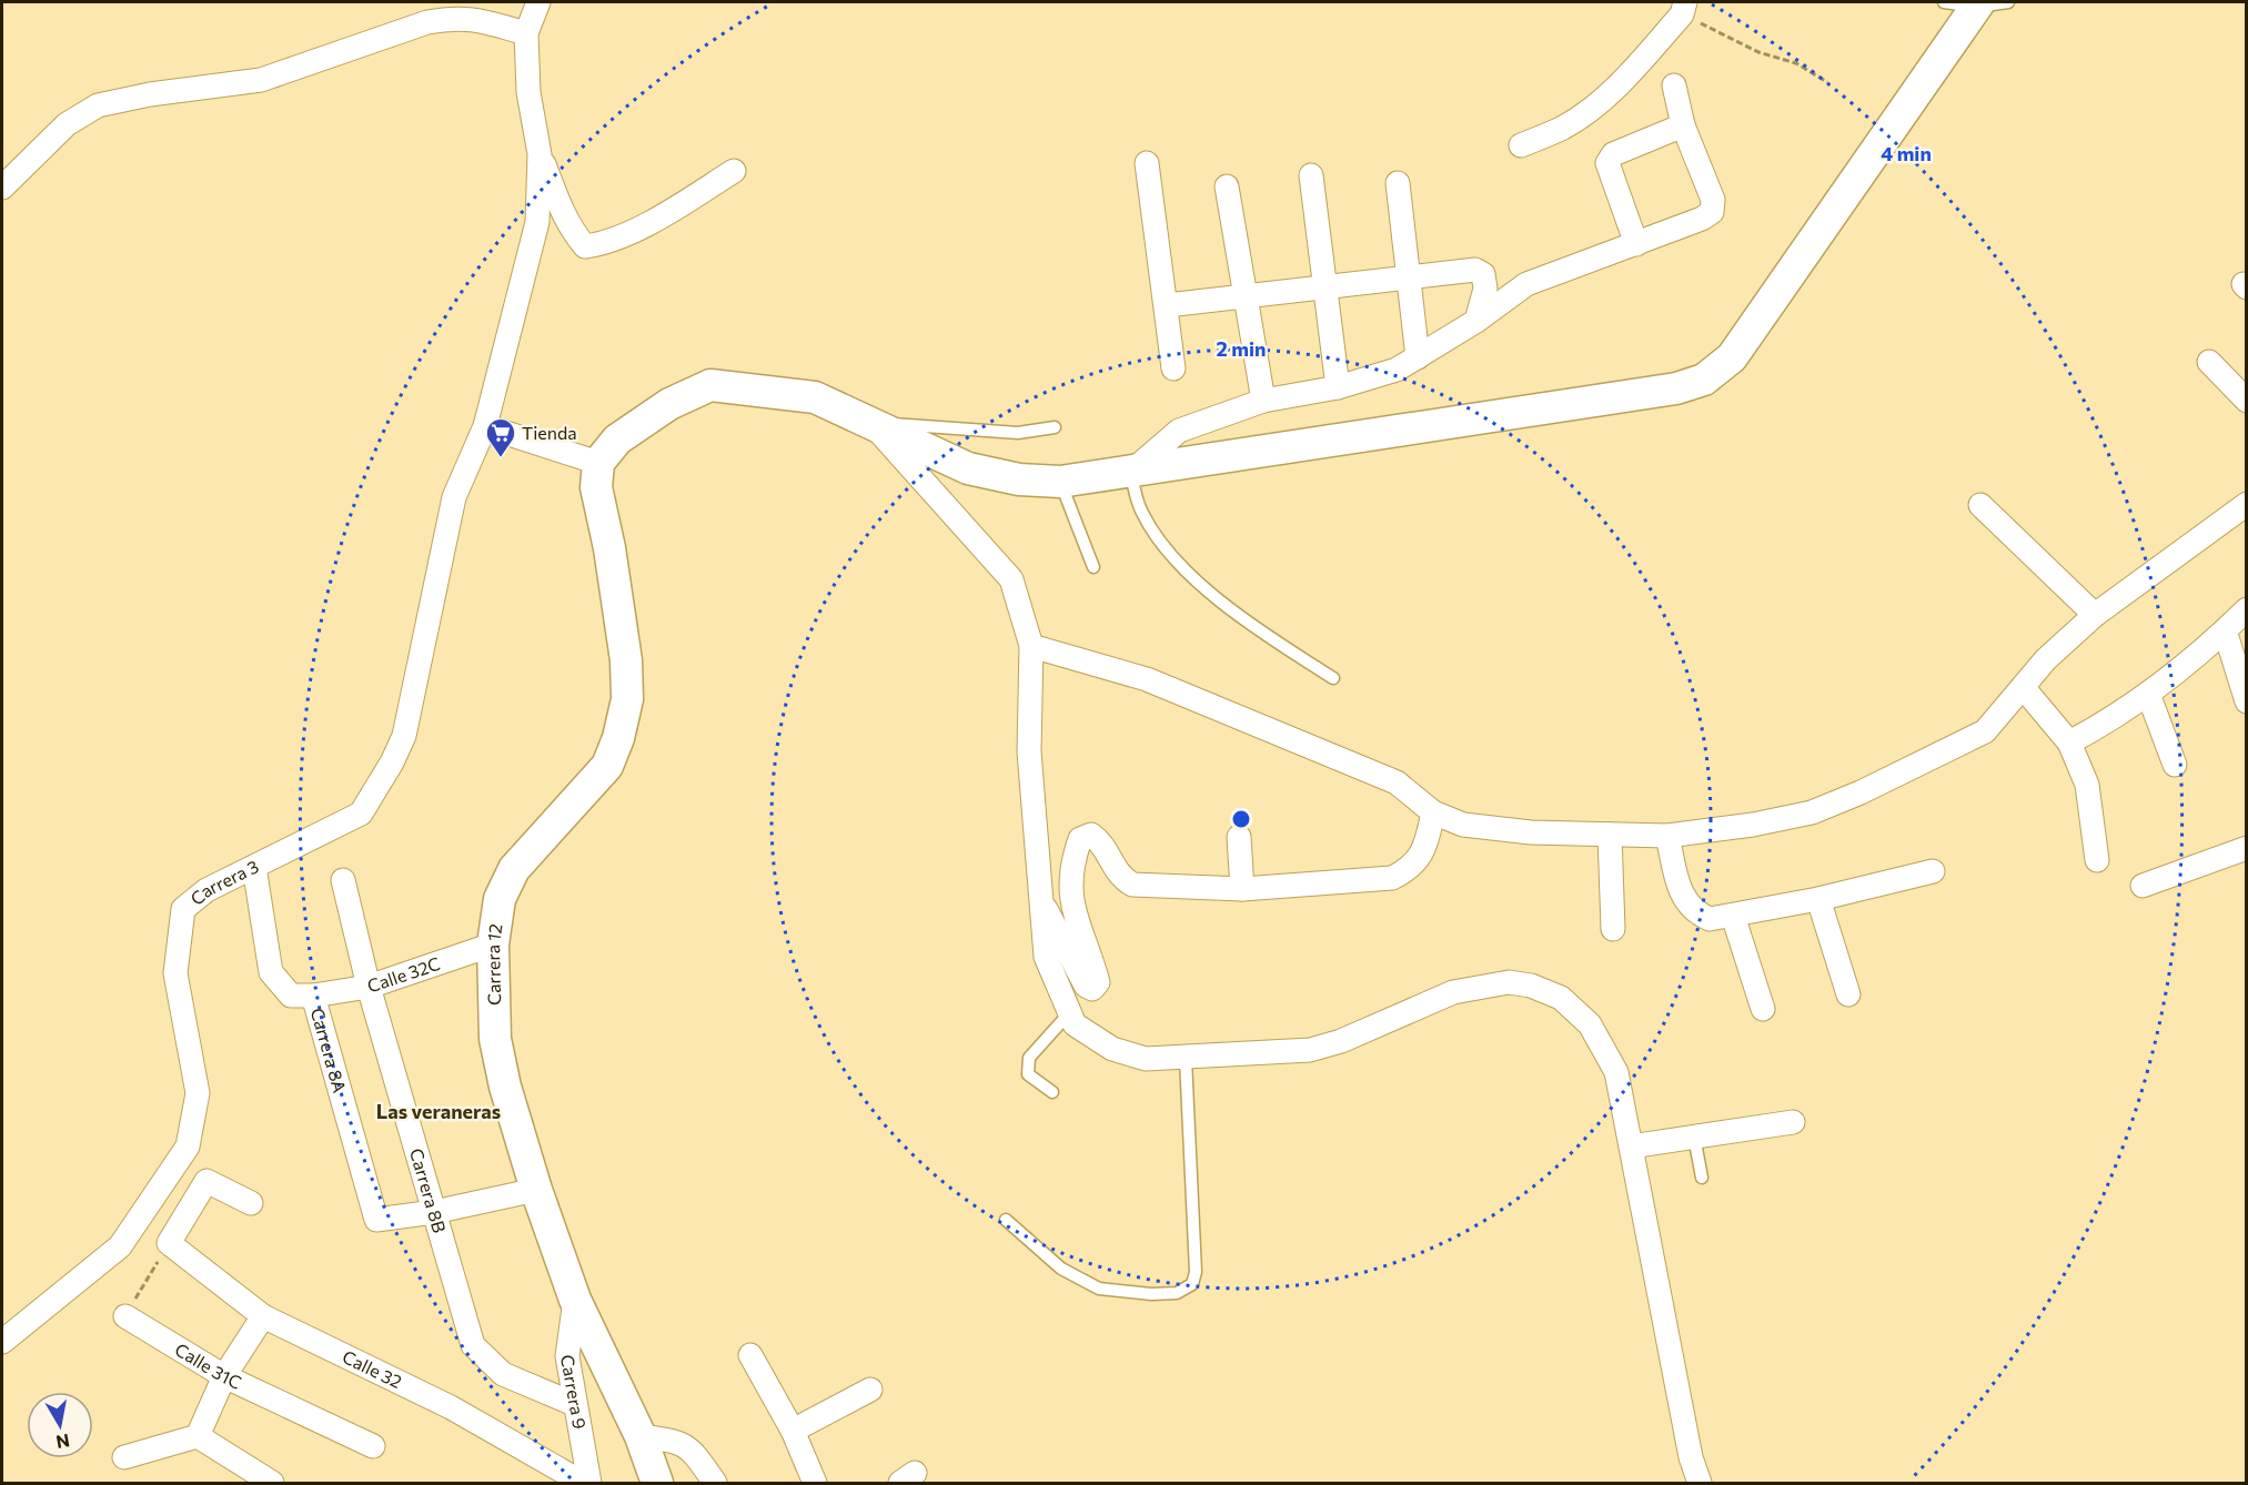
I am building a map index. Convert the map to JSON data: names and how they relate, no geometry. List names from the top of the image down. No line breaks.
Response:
{"streets":{"street":["Carrera 3","Carrera 12","Calle 32C","Carrera 8A","Carrera 8B","Calle 31C","Calle 32","Carrera 9"]},"crossings":[["Carrera 3","Carrera 8A"],["Carrera 12","Calle 32C"],["Carrera 12","Carrera 9"],["Calle 32C","Carrera 8A"],["Calle 32C","Carrera 8B"],["Carrera 8A","Carrera 8B"],["Carrera 8B","Carrera 9"]],"districts":["Las veraneras"],"places":{"supermarket":["Tienda"]},"north":"bottom","rings":["4 min","2 min"]}
